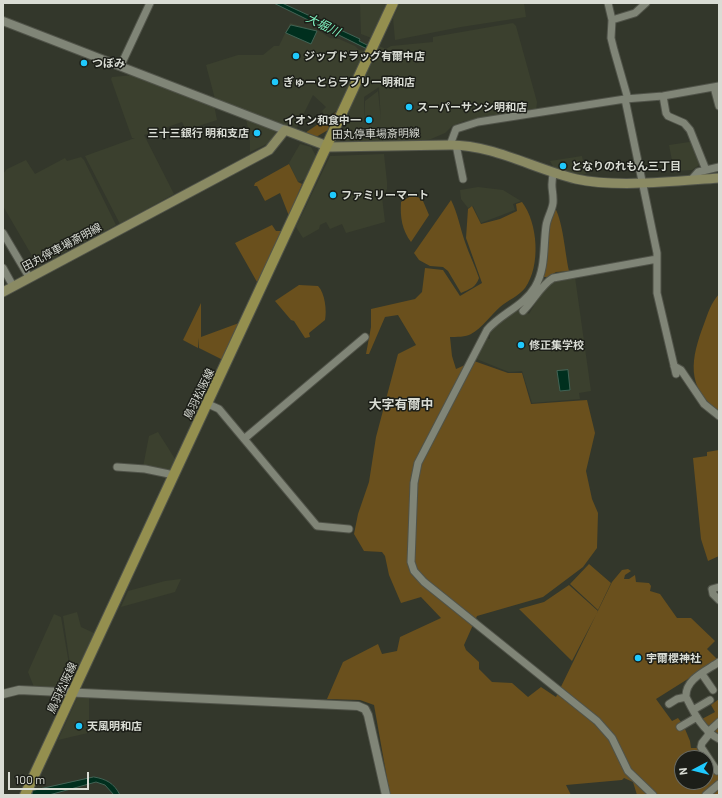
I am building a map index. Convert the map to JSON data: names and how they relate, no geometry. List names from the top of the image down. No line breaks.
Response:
{"streets":{"main road":["田丸停車場斎明線","鳥羽松阪線"]},"crossings":[["田丸停車場斎明線","鳥羽松阪線"]],"districts":["大字有爾中"],"water":["大堀川"],"places":["ジップドラッグ有爾中店","つぼみ","ぎゅーとらラブリー明和店","スーパーサンシ明和店","イオン和食中一","三十三銀行 明和支店","となりのれもん三丁目","ファミリーマート","修正集学校","宇爾櫻神社","天風明和店"],"scale_bar":"100 m","north":"left"}
